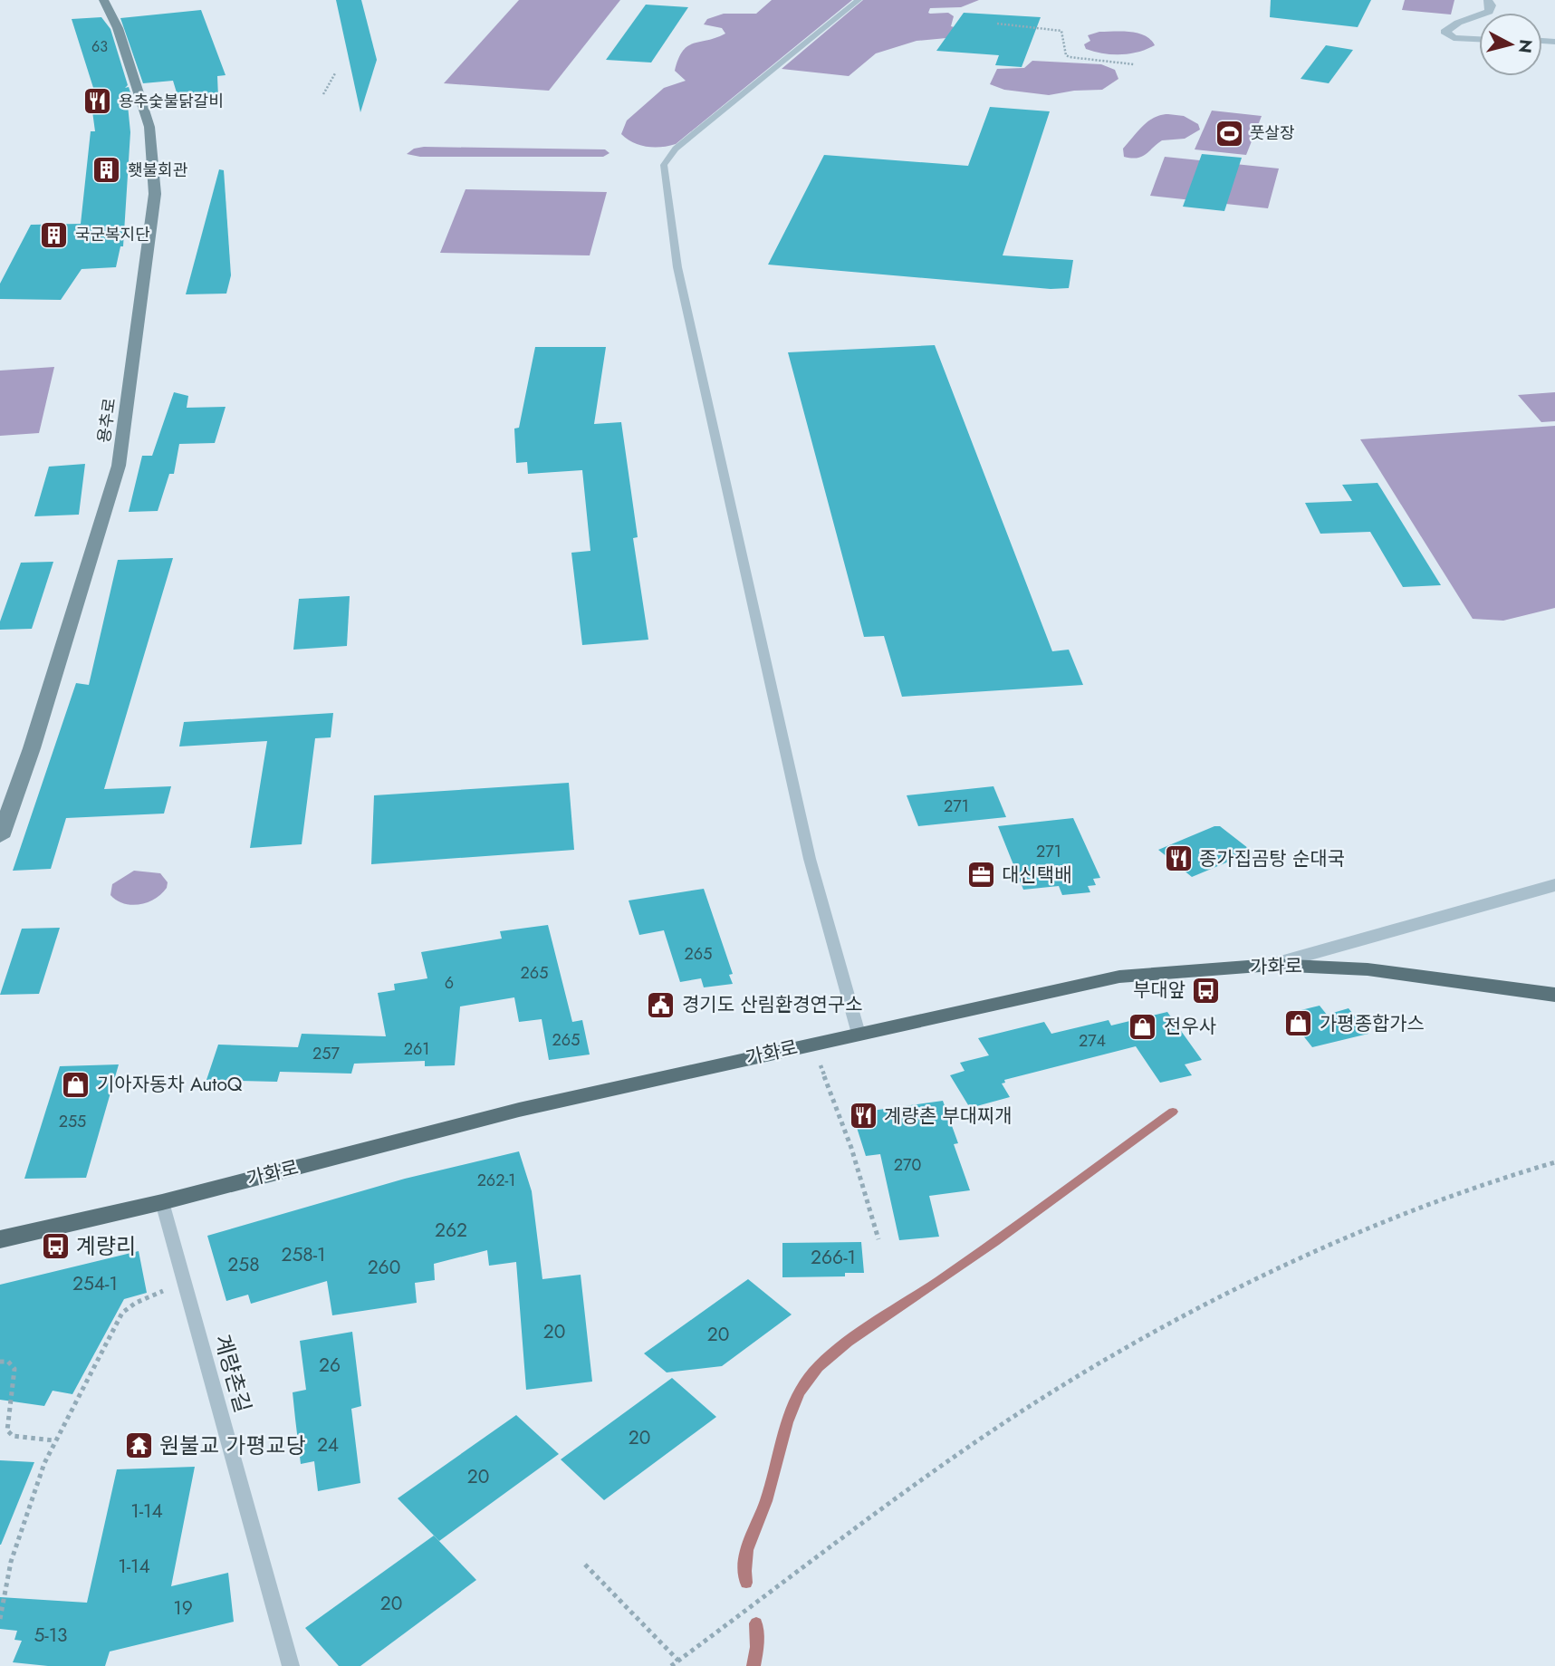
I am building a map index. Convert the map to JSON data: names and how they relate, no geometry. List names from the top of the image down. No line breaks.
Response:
{"streets":{"main road":["가화로"],"street":["용추로"],"lane":["계량촌길"]},"crossings":[["가화로","계량촌길"]],"places":{"restaurant":["용추숯불닭갈비","종가집곰탕 순대국","계량촌 부대찌개"],"sports":["풋살장"],"building":["횃불회관","국군복지단"],"office":["대신택배"],"bus stop":["부대앞","계량리"],"public building":["경기도 산림환경연구소"],"shop":["가평종합가스","전우사","기아자동차 AutoQ"],"temple":["원불교 가평교당"]},"house_numbers":["63","271","271","265","265","6","265","274","261","257","255","270","262-1","262","258-1","266-1","258","260","254-1","20","20","26","20","24","20","1-14","1-14","20","19","5-13"],"north":"right"}
